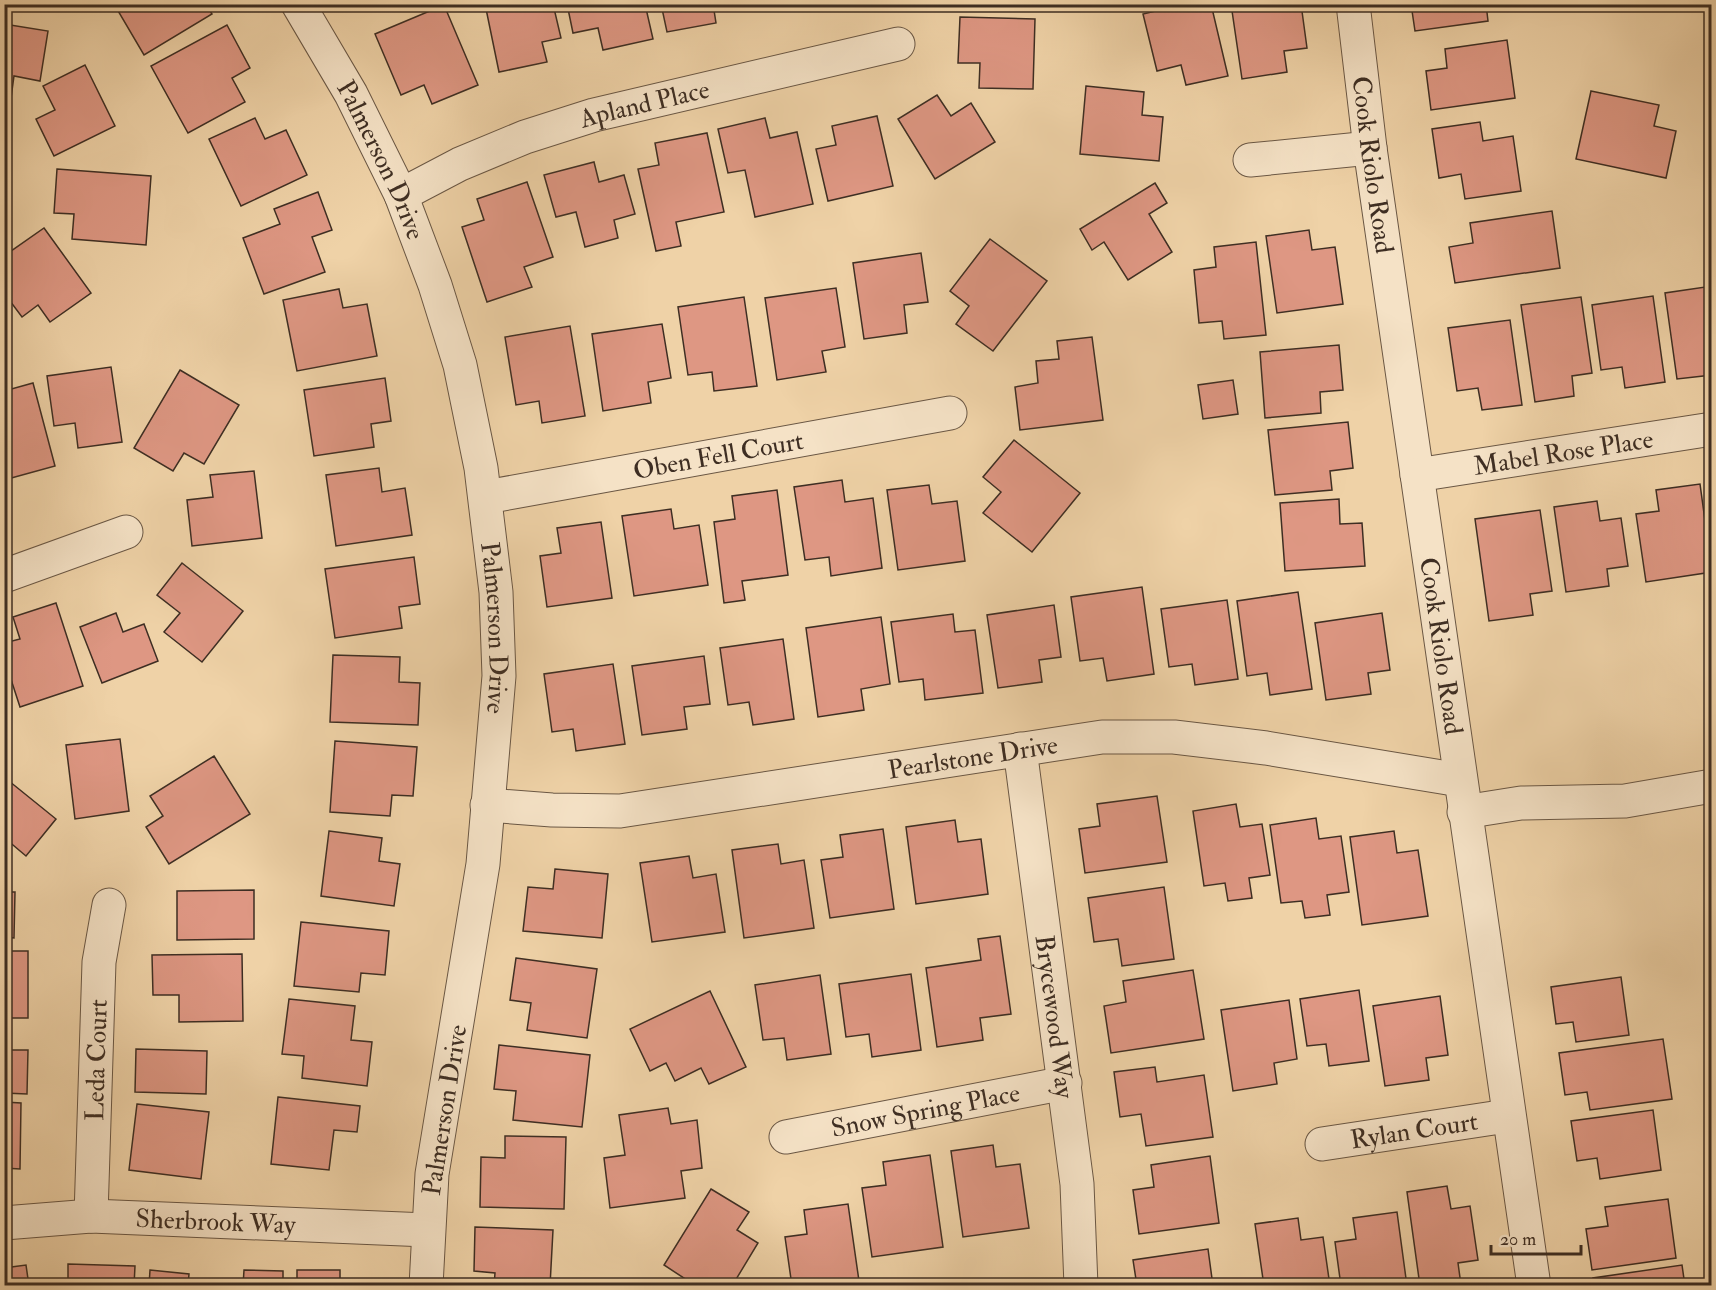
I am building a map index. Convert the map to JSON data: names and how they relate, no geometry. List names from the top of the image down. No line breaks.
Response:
{"streets":{"street":["Apland Place","Palmerson Drive","Cook Riolo Road","Mabel Rose Place","Oben Fell Court","Pearlstone Drive","Brycewood Way","Leda Court","Snow Spring Place","Rylan Court","Sherbrook Way"]},"crossings":[["Apland Place","Palmerson Drive"],["Palmerson Drive","Oben Fell Court"],["Palmerson Drive","Pearlstone Drive"],["Palmerson Drive","Sherbrook Way"],["Cook Riolo Road","Mabel Rose Place"],["Cook Riolo Road","Pearlstone Drive"],["Cook Riolo Road","Rylan Court"],["Pearlstone Drive","Brycewood Way"],["Brycewood Way","Snow Spring Place"],["Leda Court","Sherbrook Way"]],"scale_bar":"20 m"}
